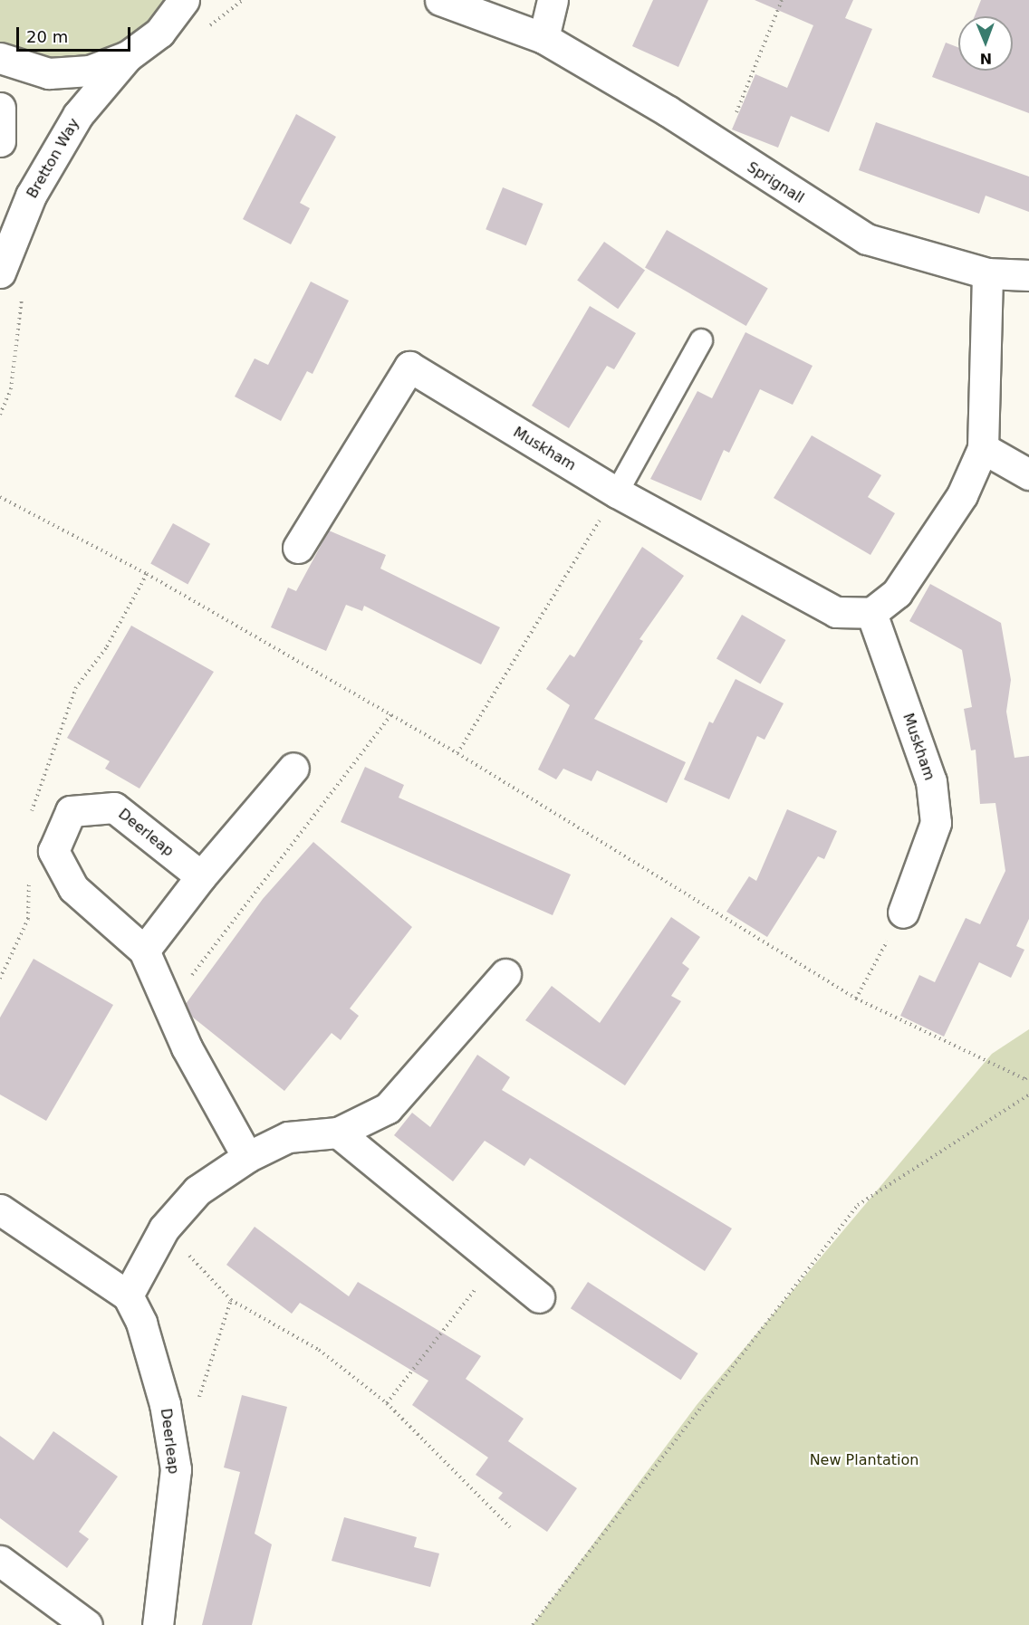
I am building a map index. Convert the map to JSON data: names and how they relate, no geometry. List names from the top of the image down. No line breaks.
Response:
{"streets":{"street":["Bretton Way","Sprignall","Muskham","Deerleap"]},"parks":["New Plantation"],"scale_bar":"20 m","north":"bottom"}
